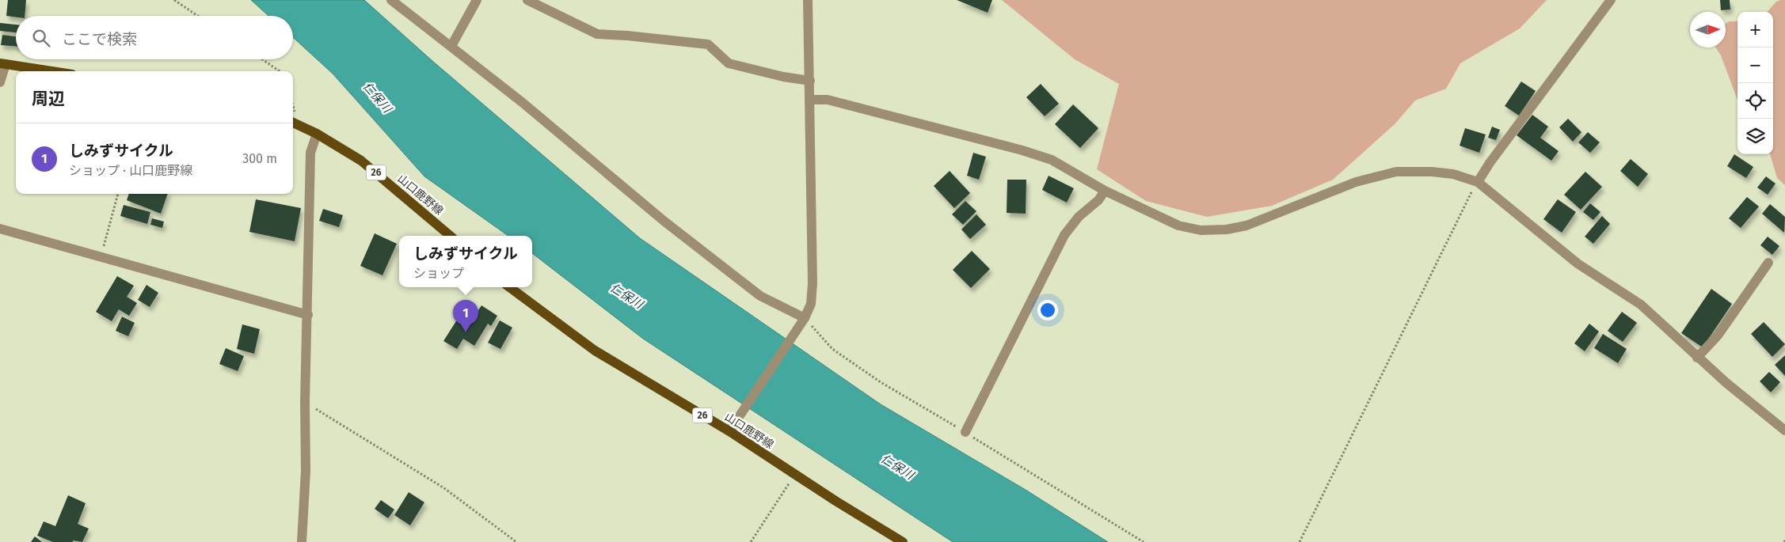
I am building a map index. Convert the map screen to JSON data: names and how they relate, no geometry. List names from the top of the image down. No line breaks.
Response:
{"streets":{"main road":["26","山口鹿野線"]},"water":["仁保川"],"north":"right","page":{"map_buttons":["+","−"],"search":"ここで検索","heading":"周辺","list":[{"mark":"1","name":"しみずサイクル","note":"ショップ · 山口鹿野線","value":"300 m"}],"popup":["しみずサイクル","ショップ"],"pins":"1"}}
